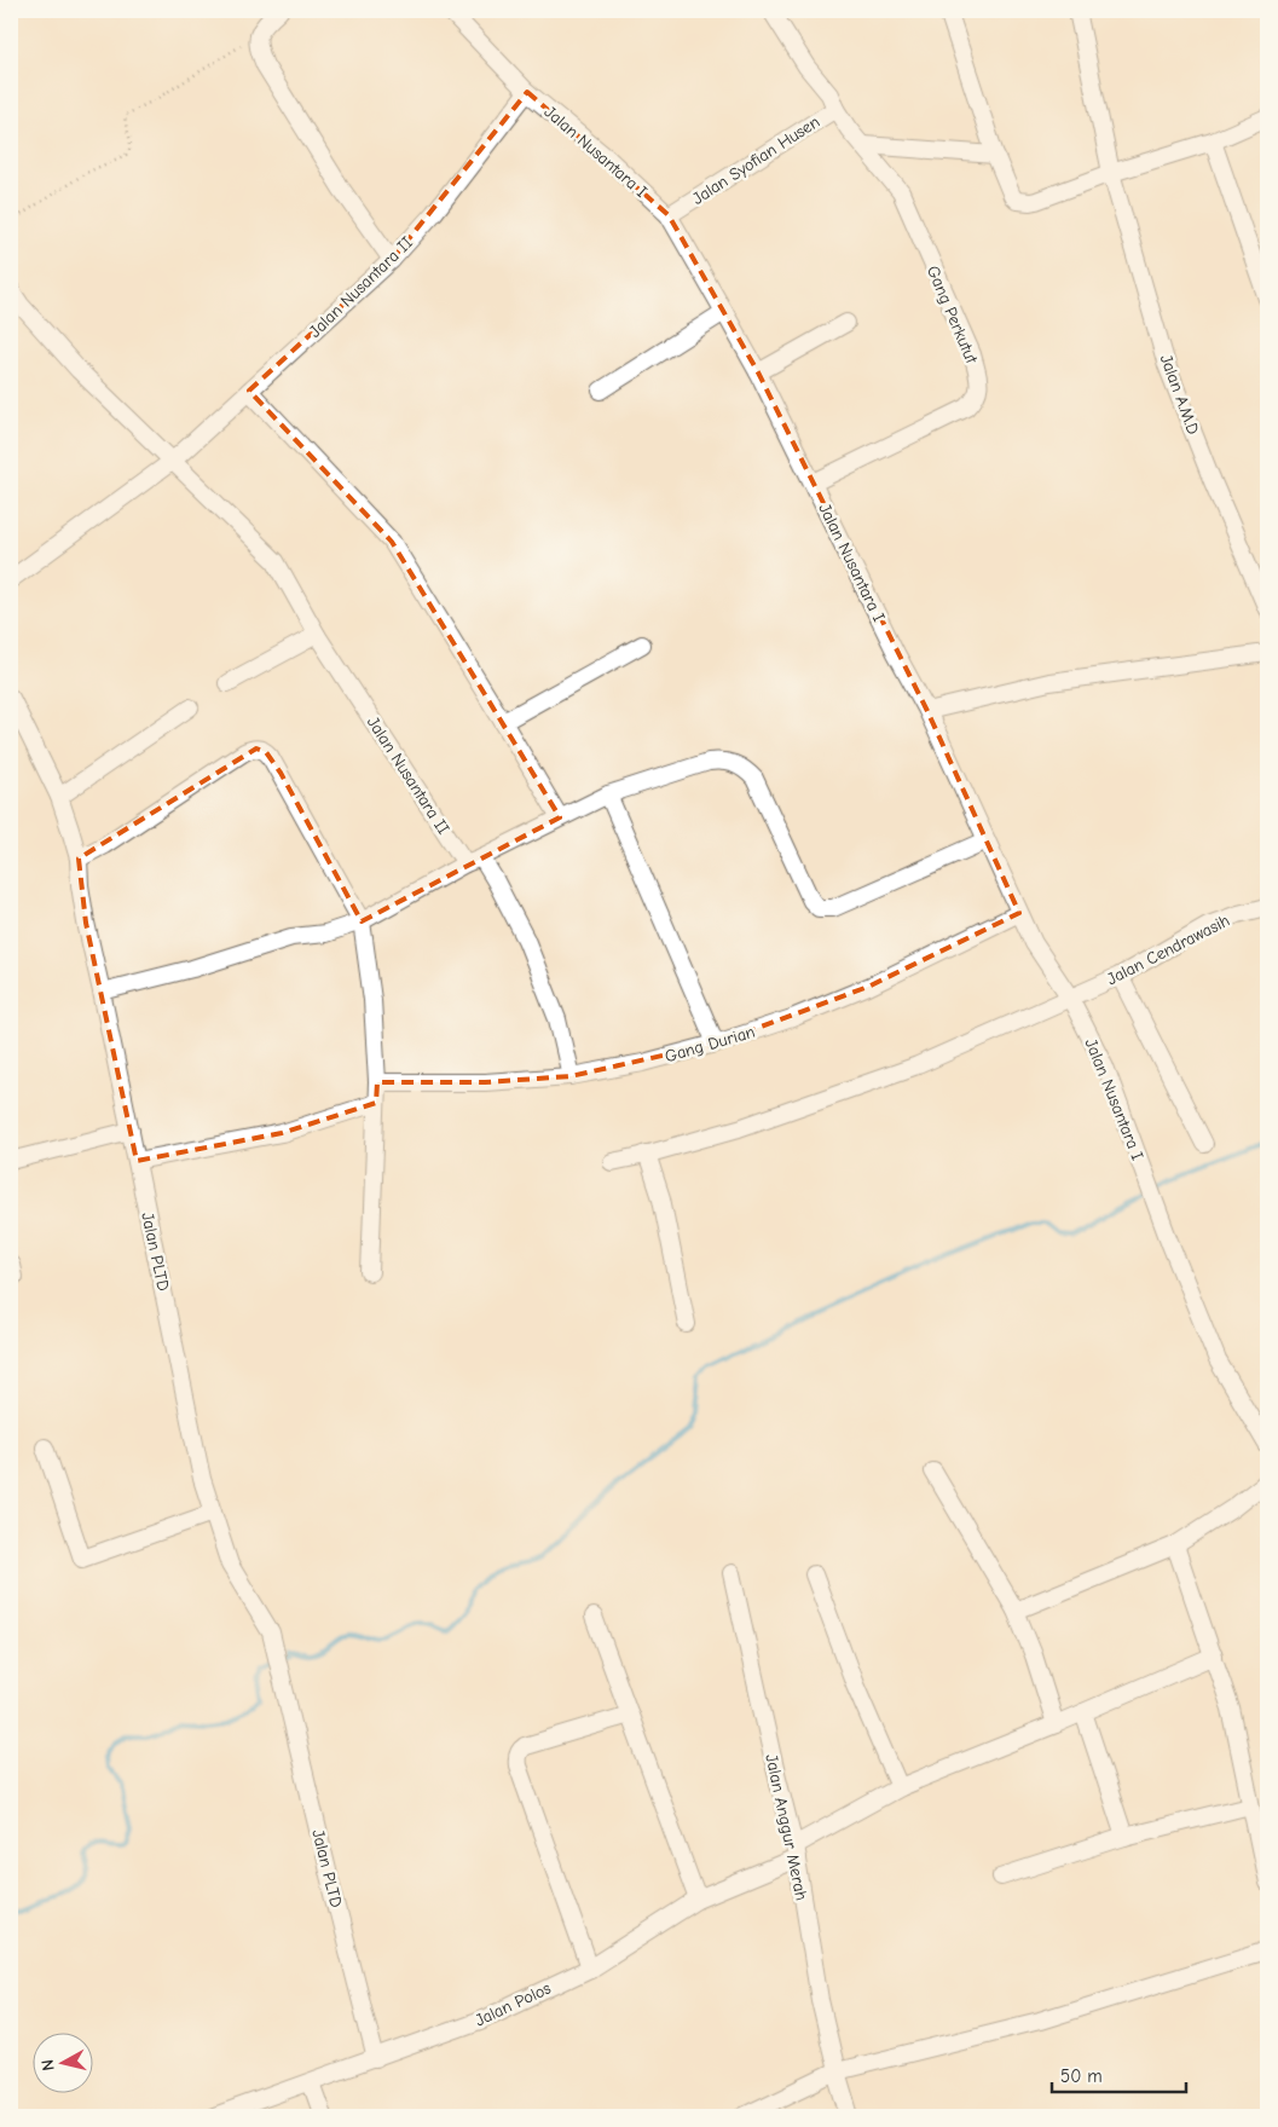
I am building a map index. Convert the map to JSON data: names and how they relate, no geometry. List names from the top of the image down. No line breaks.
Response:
{"streets":{"street":["Jalan Nusantara I","Jalan Syofian Husen","Jalan Nusantara II","Gang Perkutut","Jalan A.M.D","Jalan Cendrawasih","Gang Durian","Jalan PLTD","Jalan Anggur Merah","Jalan Polos"]},"crossings":[["Jalan Nusantara I","Jalan Syofian Husen"],["Jalan Nusantara I","Jalan Nusantara II"],["Jalan Nusantara I","Gang Perkutut"],["Jalan Nusantara I","Jalan Cendrawasih"],["Jalan Nusantara I","Gang Durian"],["Jalan Syofian Husen","Gang Perkutut"],["Jalan Nusantara II","Gang Durian"],["Jalan PLTD","Jalan Polos"],["Jalan Anggur Merah","Jalan Polos"]],"scale_bar":"50 m","north":"left"}
